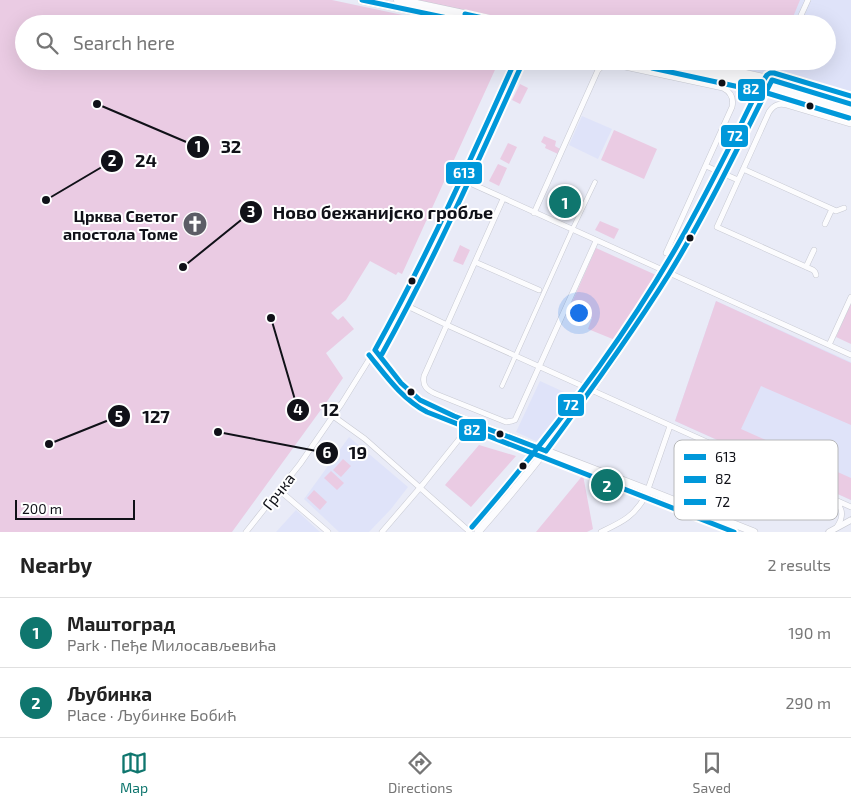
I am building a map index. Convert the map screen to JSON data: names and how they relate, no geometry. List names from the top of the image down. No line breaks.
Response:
{"streets":{"street":["Грчка"]},"places":{"other":["32","24","Ново бежанијско гробље","12","19","127"],"church":["Црква Светог апостола Томе"]},"lines":["transit line 613","transit line 82","transit line 72"],"legend":["613","82","72"],"scale_bar":"200 m","page":{"search":"Search here","pins":["1","2"],"scale":"200 m","heading":["Nearby","2 results"],"list":[{"mark":"1","name":"Маштоград","note":"Park · Пеђе Милосављевића","value":"190 m"},{"mark":"2","name":"Љубинка","note":"Place · Љубинке Бобић","value":"290 m"}],"nav":["Map","Directions","Saved"]}}
